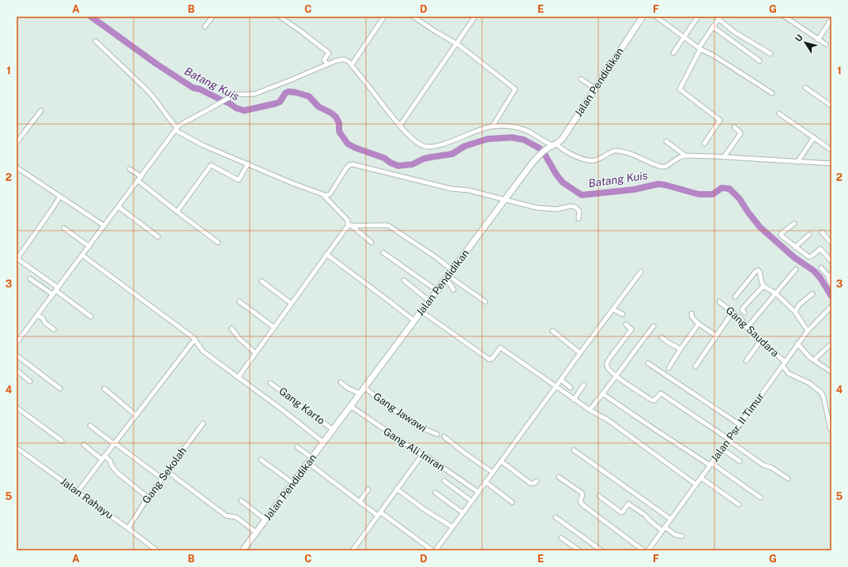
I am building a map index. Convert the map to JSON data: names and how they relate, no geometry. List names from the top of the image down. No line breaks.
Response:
{"streets":{"main road":["Jalan Pendidikan"],"street":["Gang Saudara","Gang Karto","Gang Jawawi","Jalan Psr. II Timur","Gang Ali Imran","Gang Sekolah","Jalan Rahayu"]},"crossings":[["Jalan Pendidikan","Gang Karto"],["Jalan Pendidikan","Gang Jawawi"],["Jalan Pendidikan","Gang Ali Imran"],["Gang Saudara","Jalan Psr. II Timur"],["Gang Sekolah","Jalan Rahayu"]],"water":["Batang Kuis"],"north":"top left","grid":{"columns":["A","B","C","D","E","F","G"],"rows":["1","2","3","4","5"]}}
